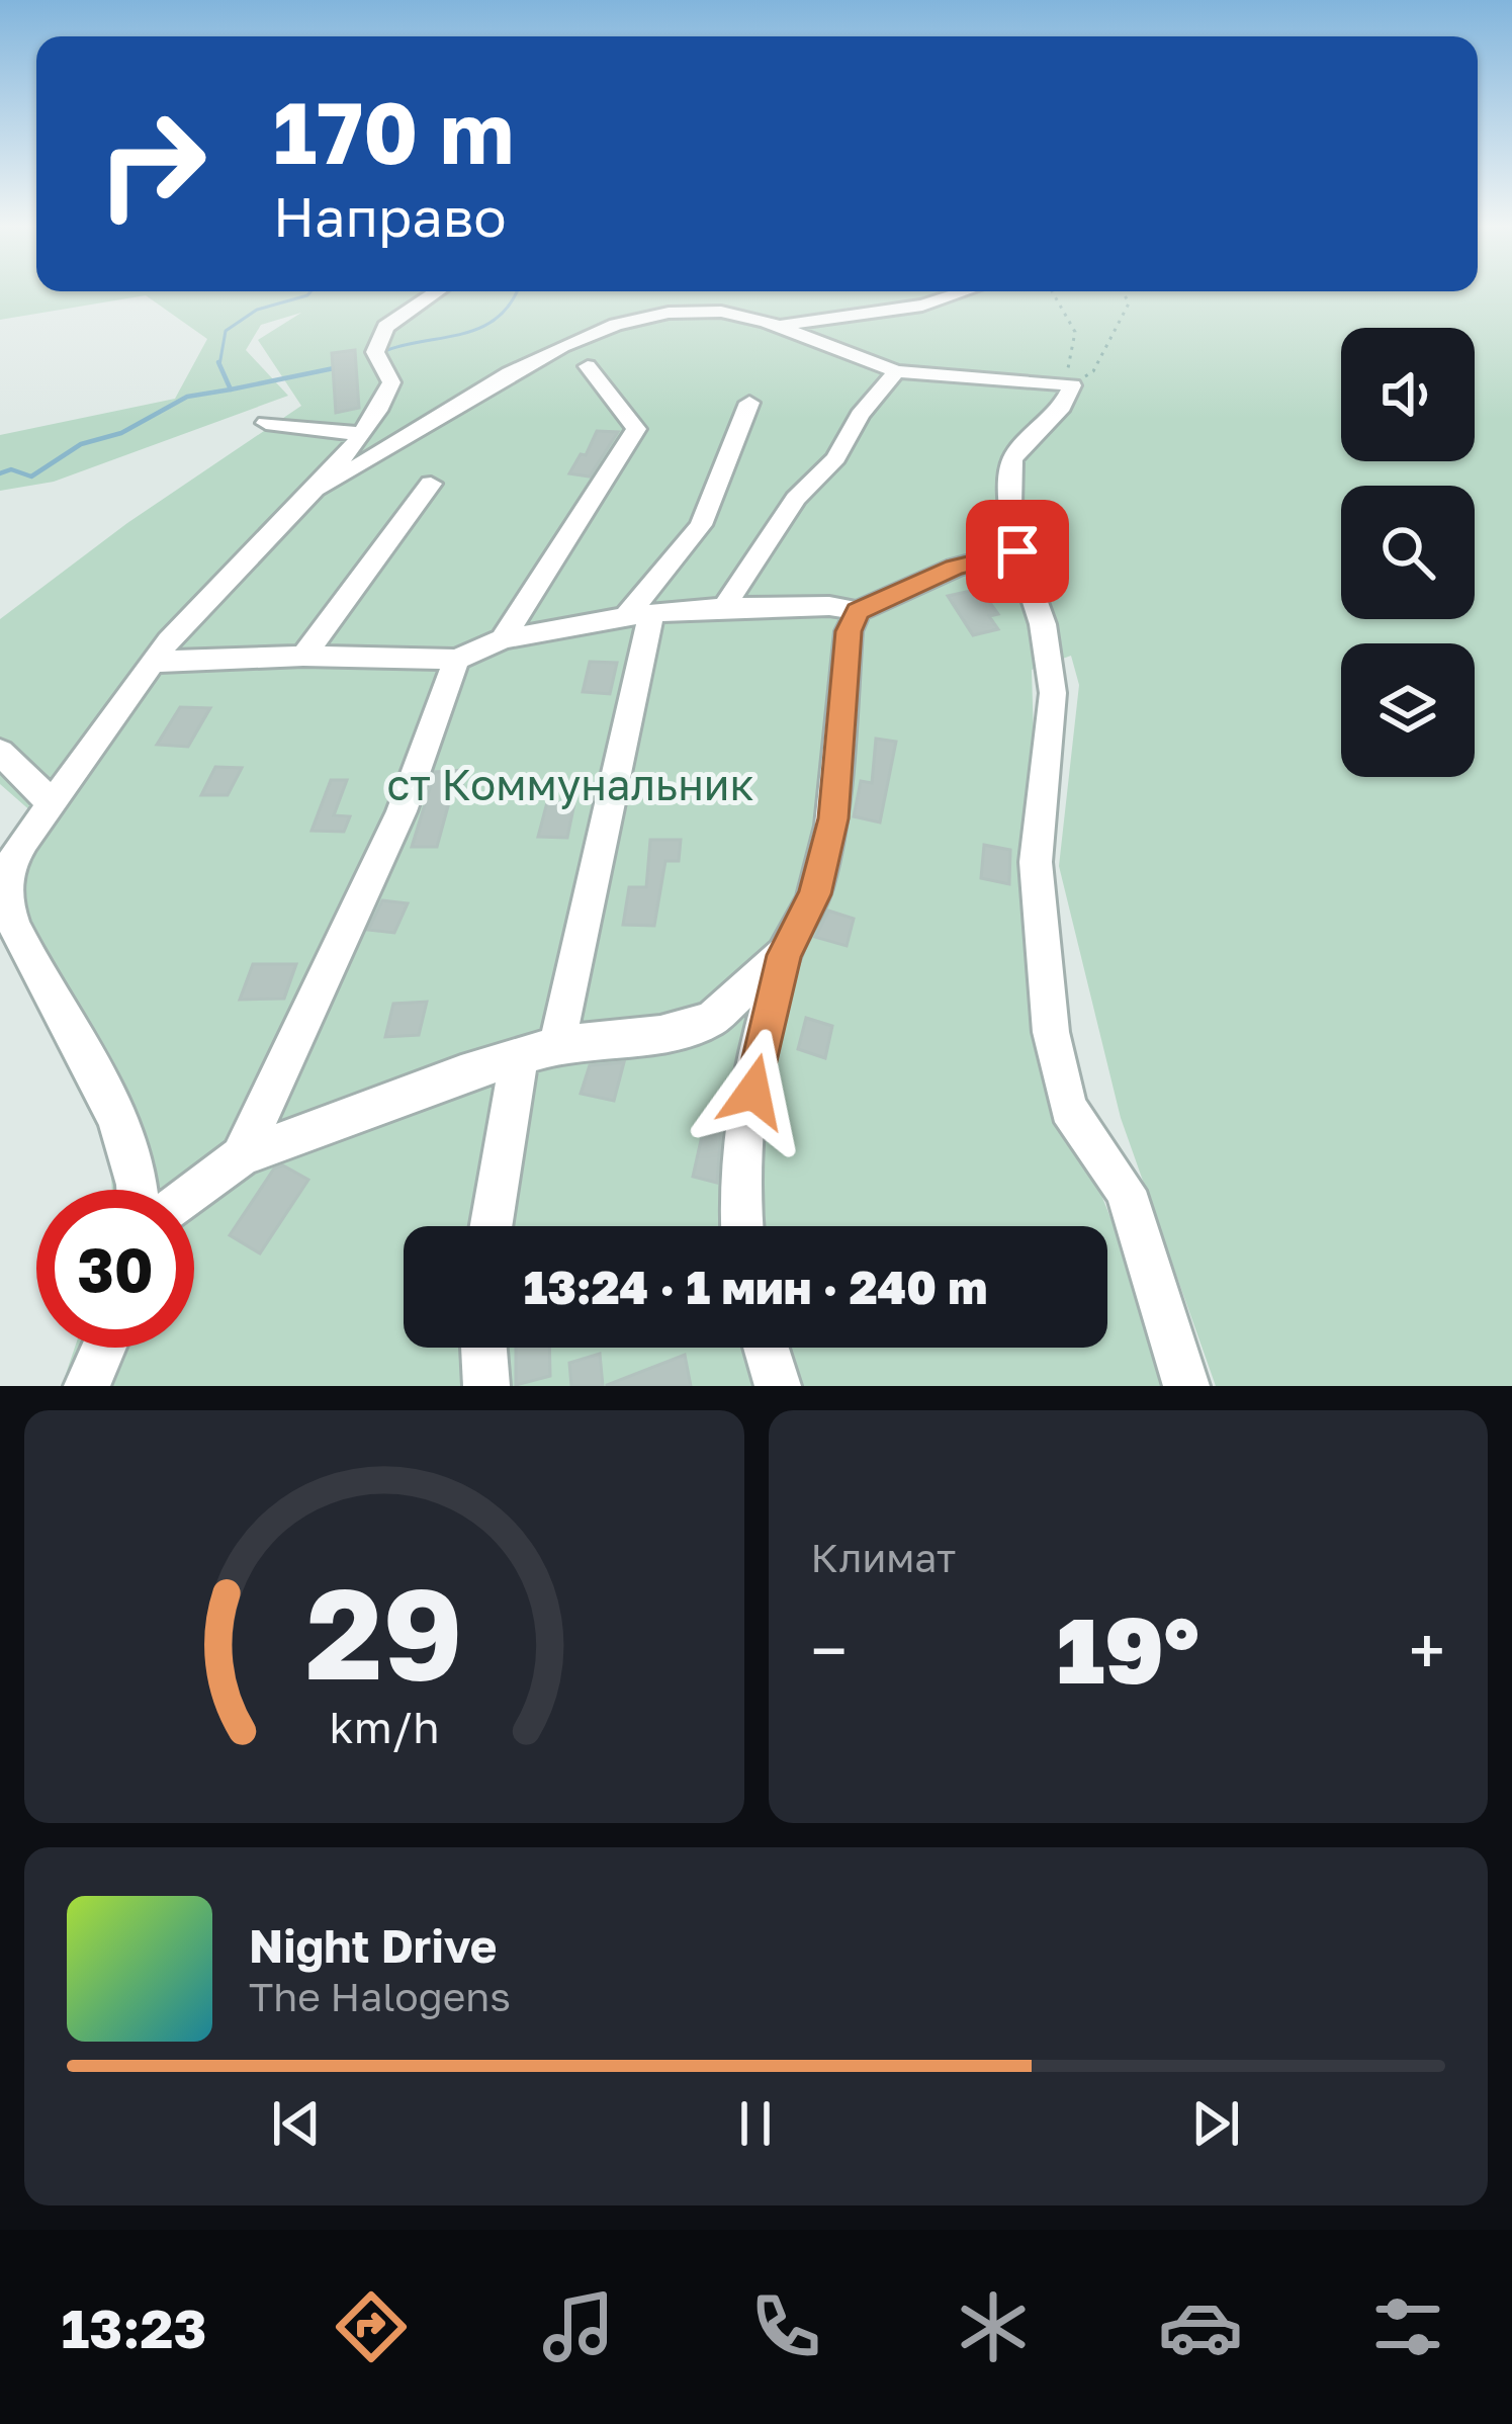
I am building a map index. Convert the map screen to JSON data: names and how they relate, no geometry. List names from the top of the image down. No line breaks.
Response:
{"parks":["ст Коммунальник"],"page":{"turn":["170 m","Направо"],"limit":"30","trip":"13:24 · 1 мин · 240 m","tile":"Климат","heat":["−","19°","+"],"song":["Night Drive","The Halogens"],"tabs":"13:23","gauge":["29","km/h"]}}
